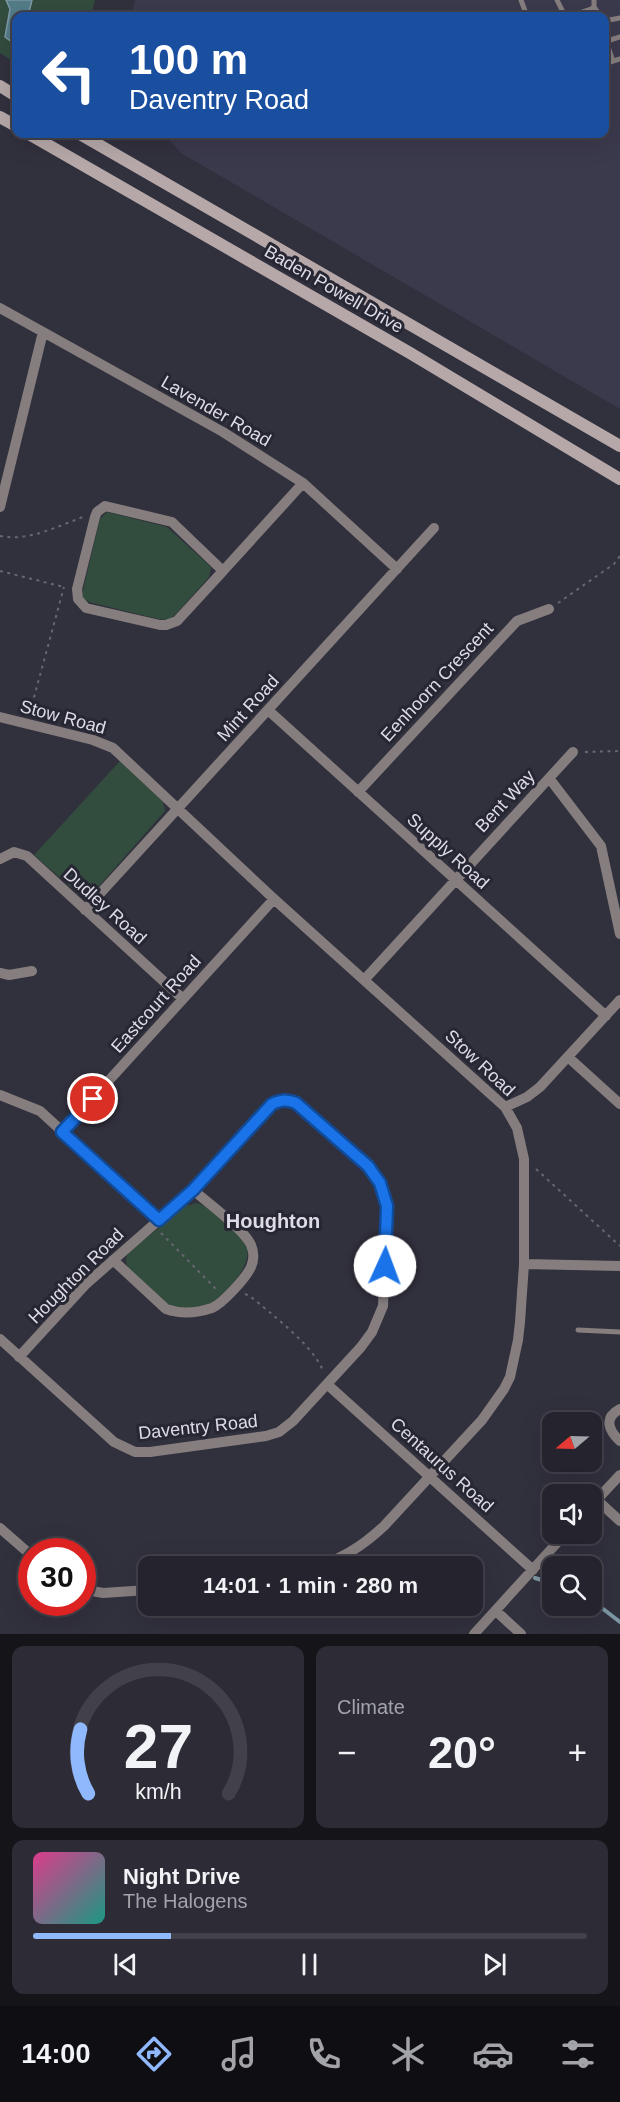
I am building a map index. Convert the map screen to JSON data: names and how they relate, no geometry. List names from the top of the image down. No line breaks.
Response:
{"streets":{"main road":["Baden Powell Drive"],"street":["Lavender Road","Eenhoorn Crescent","Mint Road","Stow Road","Bent Way","Supply Road","Dudley Road","Eastcourt Road","Houghton Road","Daventry Road","Centaurus Road"]},"crossings":[["Lavender Road","Mint Road"],["Eenhoorn Crescent","Supply Road"],["Mint Road","Stow Road"],["Mint Road","Supply Road"],["Mint Road","Dudley Road"],["Stow Road","Bent Way"],["Stow Road","Eastcourt Road"],["Stow Road","Centaurus Road"],["Bent Way","Supply Road"],["Dudley Road","Eastcourt Road"],["Houghton Road","Daventry Road"],["Daventry Road","Centaurus Road"]],"districts":["Houghton"],"north":"left","page":{"turn":["100 m","Daventry Road"],"limit":"30","trip":"14:01 · 1 min · 280 m","tile":"Climate","heat":["−","20°","+"],"song":["Night Drive","The Halogens"],"tabs":"14:00","gauge":["27","km/h"]}}
